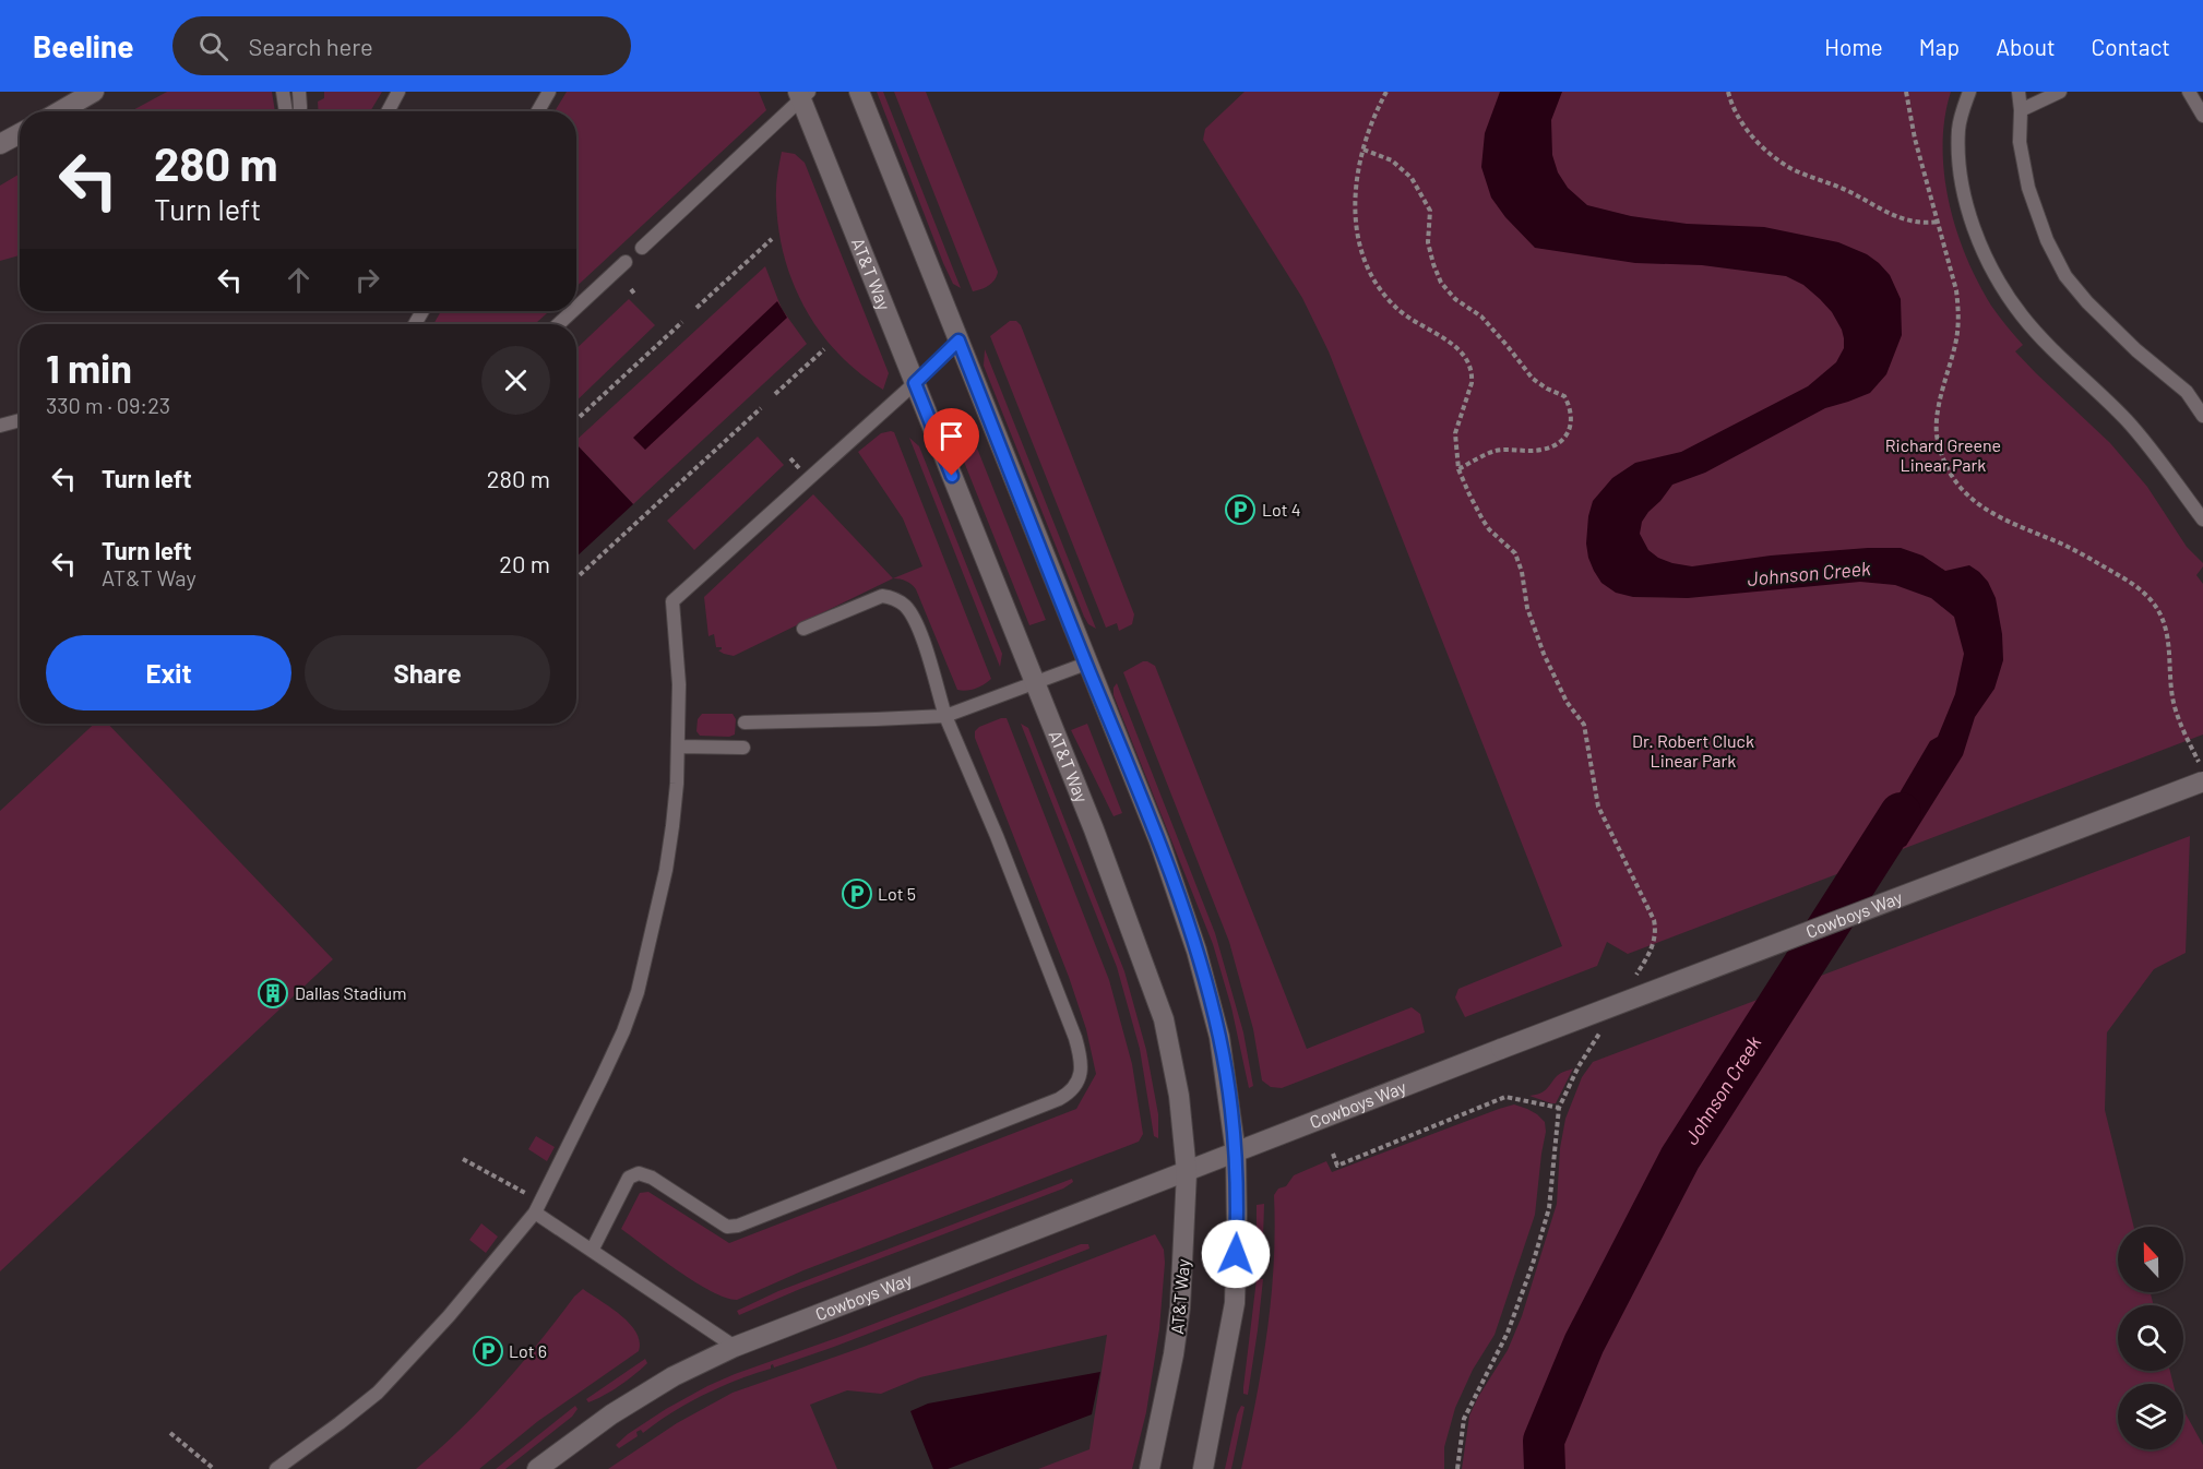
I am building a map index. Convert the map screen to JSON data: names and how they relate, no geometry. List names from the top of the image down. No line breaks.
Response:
{"streets":{"main road":["AT&T Way","Cowboys Way"]},"crossings":[["AT&T Way","Cowboys Way"]],"water":["Johnson Creek"],"parks":["Richard Greene Linear Park","Dr. Robert Cluck Linear Park"],"places":{"parking":["Lot 4","Lot 5","Lot 6"],"building":["Dallas Stadium"]},"north":"top","page":{"header":"Beeline","search":"Search here","nav":["Home","Map","About","Contact"],"turn":["280 m","Turn left"],"heading":["1 min","330 m · 09:23"],"list":[{"name":"Turn left","value":"280 m"},{"name":"Turn left","note":"AT&T Way","value":"20 m"}],"buttons":["Exit","Share"]}}
